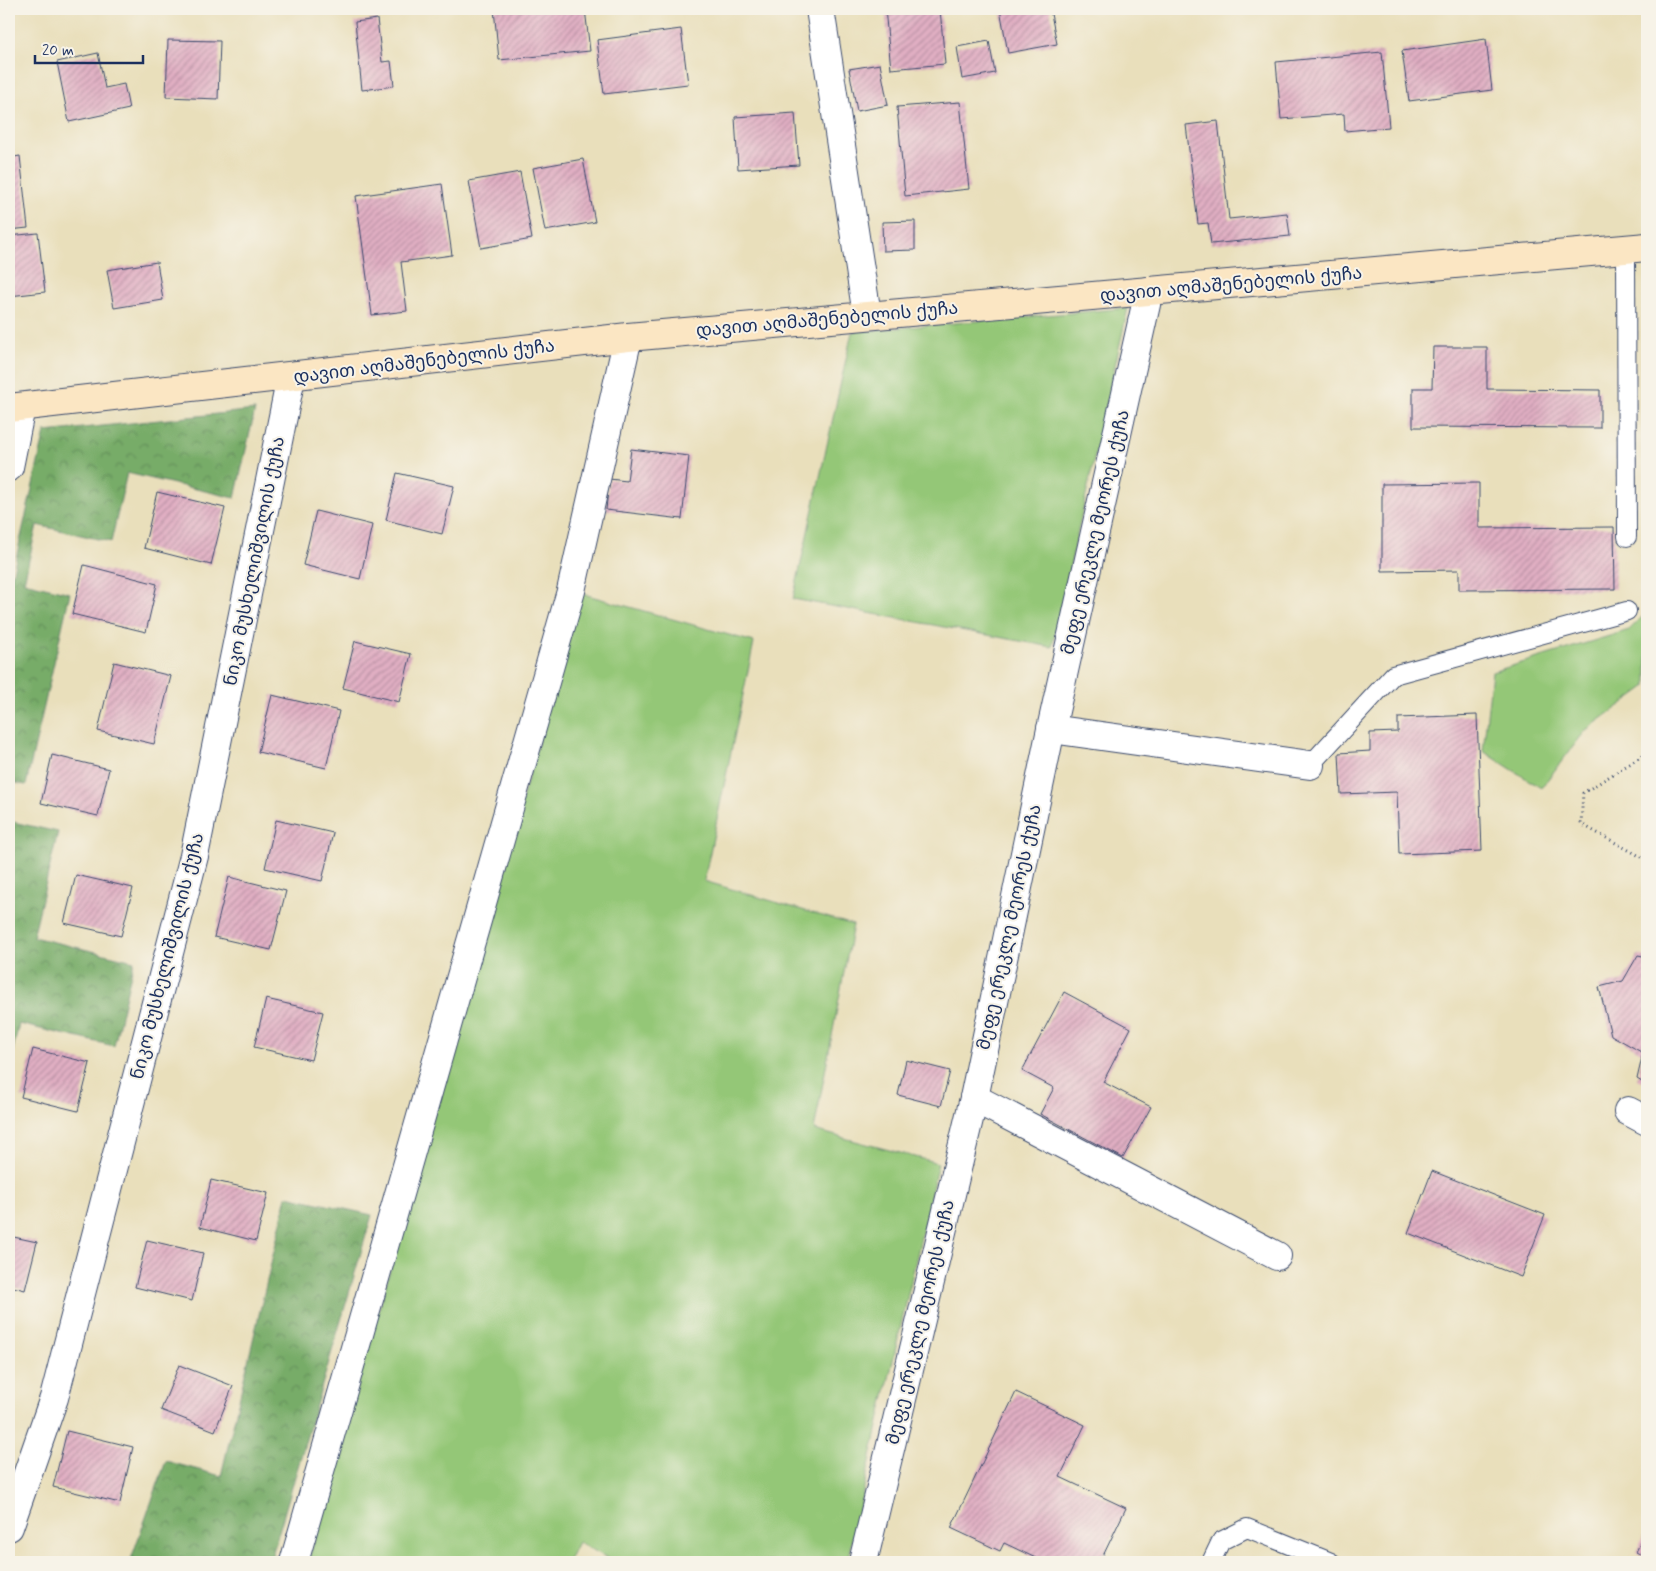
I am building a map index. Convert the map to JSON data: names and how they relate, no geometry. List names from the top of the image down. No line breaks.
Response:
{"streets":{"street":["დავით აღმაშენებელის ქუჩა","მეფე ერეკლე მეორეს ქუჩა","ნიკო მუსხელიშვილის ქუჩა"]},"crossings":[["დავით აღმაშენებელის ქუჩა","მეფე ერეკლე მეორეს ქუჩა"],["დავით აღმაშენებელის ქუჩა","ნიკო მუსხელიშვილის ქუჩა"]],"scale_bar":"20 m"}
